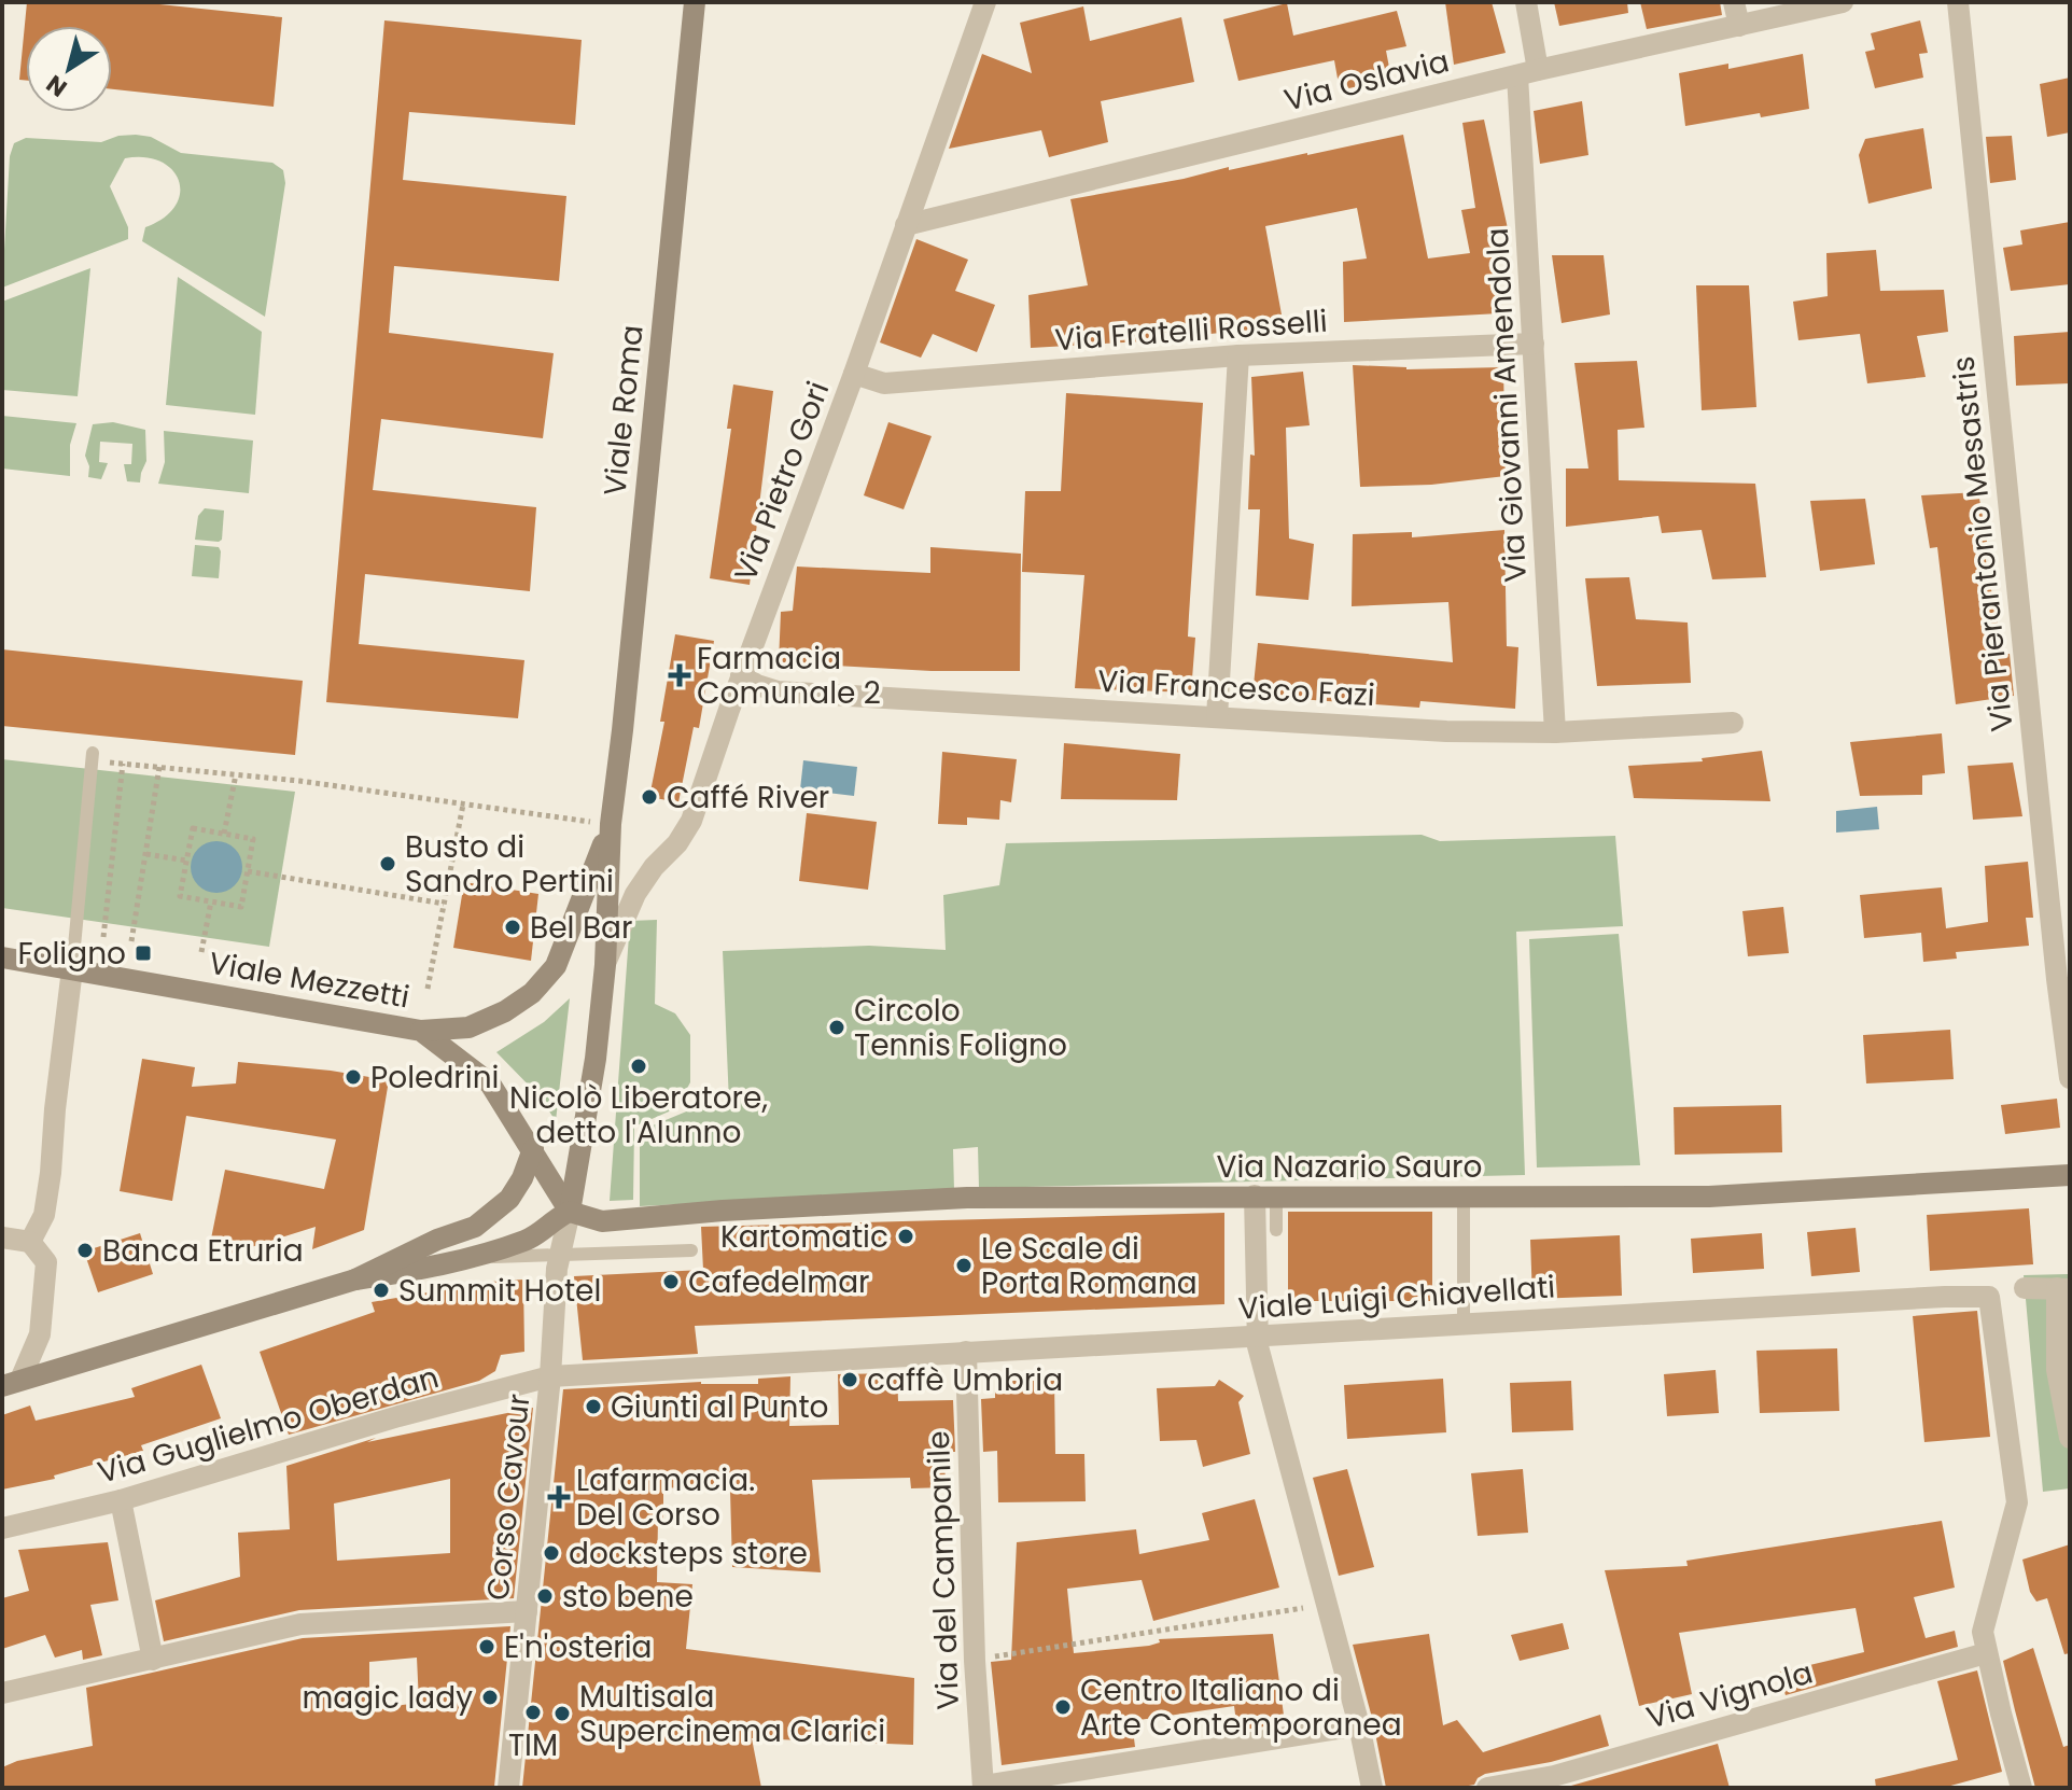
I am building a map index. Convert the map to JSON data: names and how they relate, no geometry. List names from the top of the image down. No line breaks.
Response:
{"streets":{"main road":["Viale Roma","Viale Mezzetti","Via Nazario Sauro"],"street":["Via Oslavia","Via Fratelli Rosselli","Via Giovanni Amendola","Via Pietro Gori","Via Pierantonio Mesastris","Via Francesco Fazi","Viale Luigi Chiavellati","Via Guglielmo Oberdan","Corso Cavour","Via del Campanile","Via Vignola"]},"crossings":[["Via Oslavia","Via Giovanni Amendola"],["Via Oslavia","Via Pietro Gori"],["Via Fratelli Rosselli","Via Giovanni Amendola"],["Via Fratelli Rosselli","Via Pietro Gori"],["Via Giovanni Amendola","Via Francesco Fazi"],["Via Pietro Gori","Via Francesco Fazi"],["Viale Mezzetti","Via Nazario Sauro"],["Viale Mezzetti","Corso Cavour"],["Via Nazario Sauro","Corso Cavour"],["Viale Luigi Chiavellati","Via Guglielmo Oberdan"],["Viale Luigi Chiavellati","Corso Cavour"],["Viale Luigi Chiavellati","Via del Campanile"],["Viale Luigi Chiavellati","Via Vignola"],["Via Guglielmo Oberdan","Corso Cavour"]],"places":{"health":["Farmacia Comunale 2","Lafarmacia. Del Corso"],"other":["Caffé River","Busto di Sandro Pertini","Bel Bar","Circolo Tennis Foligno","Nicolò Liberatore, detto l'Alunno","Poledrini","Kartomatic","Banca Etruria","Le Scale di Porta Romana","Cafedelmar","Summit Hotel","caffè Umbria","Giunti al Punto","docksteps store","sto bene","E'n'osteria","magic lady","Centro Italiano di Arte Contemporanea","TIM","Multisala Supercinema Clarici"],"transit":["Foligno"]},"north":"bottom left"}
